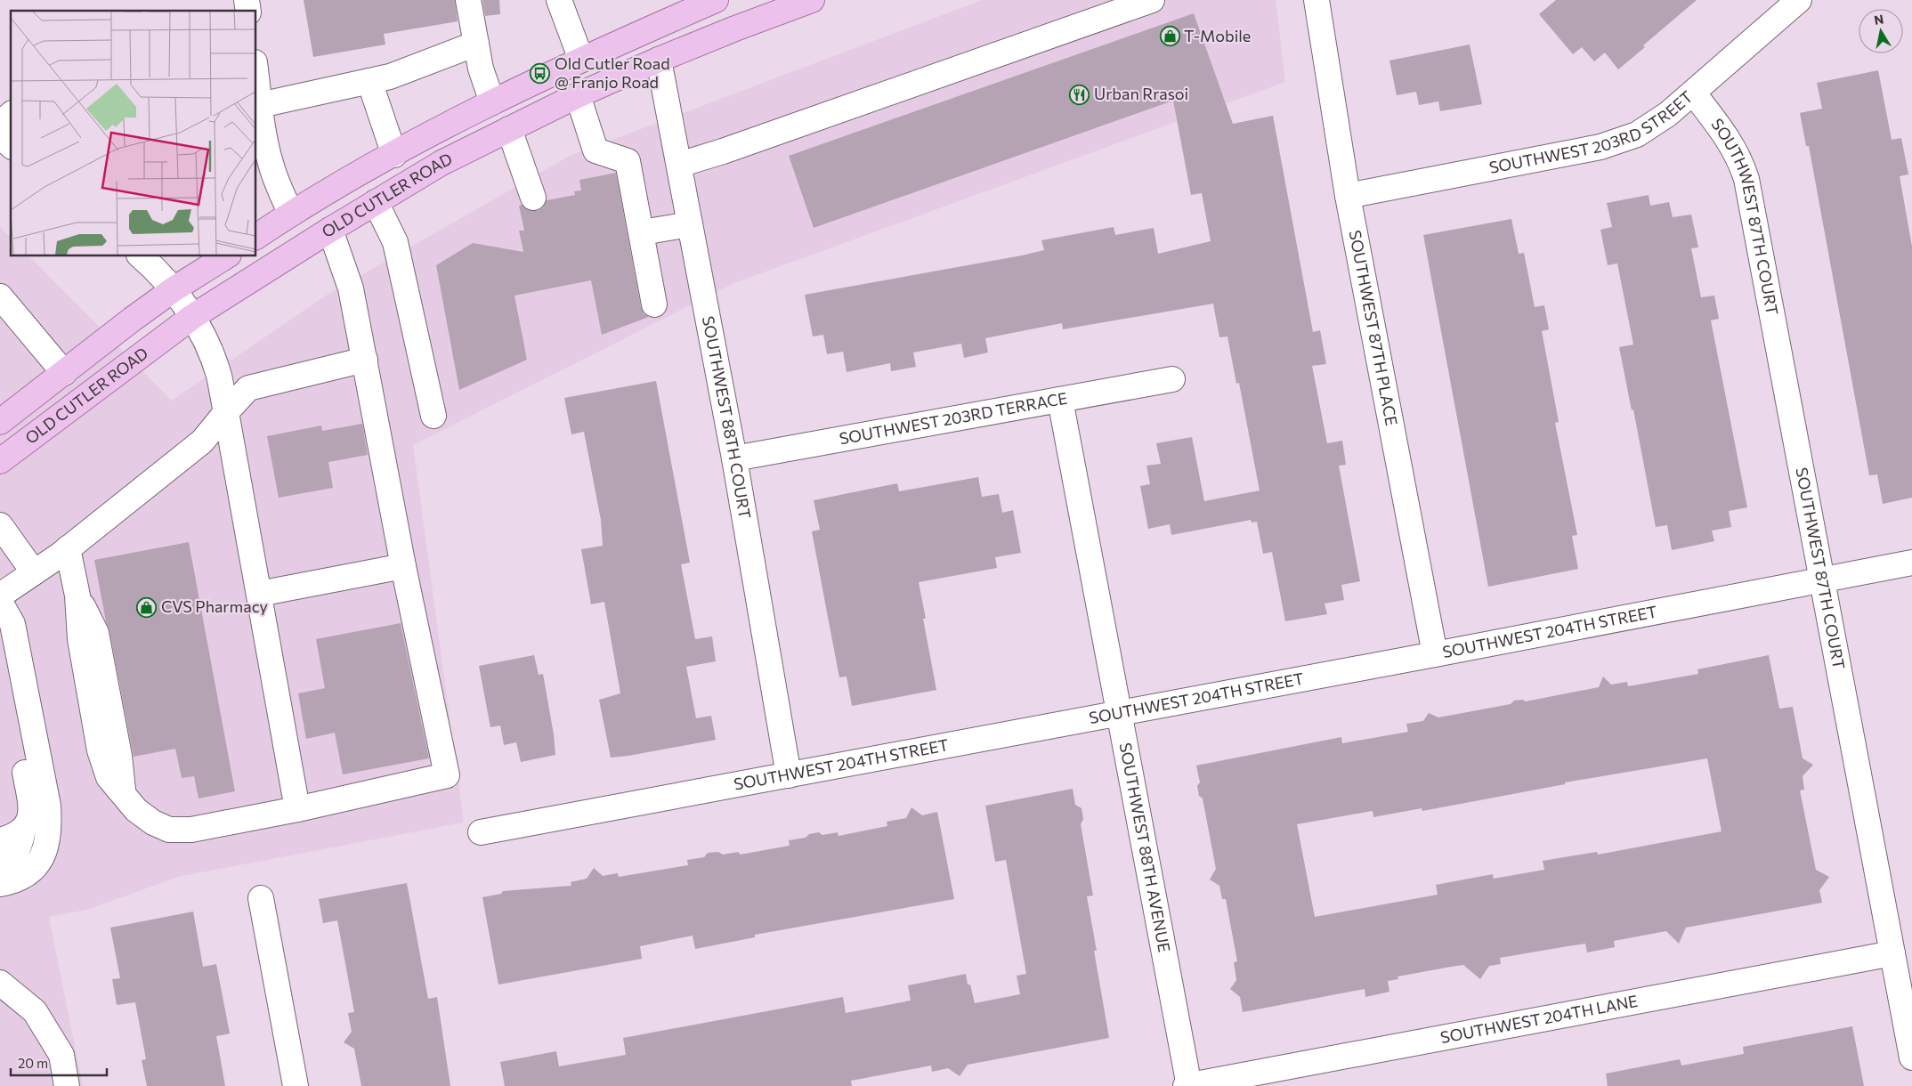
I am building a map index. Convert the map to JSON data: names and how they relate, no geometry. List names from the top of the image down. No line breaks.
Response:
{"streets":{"main road":["OLD CUTLER ROAD"],"street":["SOUTHWEST 203RD STREET","SOUTHWEST 87TH COURT","SOUTHWEST 87TH PLACE","SOUTHWEST 88TH COURT","SOUTHWEST 203RD TERRACE","SOUTHWEST 204TH STREET","SOUTHWEST 88TH AVENUE","SOUTHWEST 204TH LANE"]},"crossings":[["SOUTHWEST 203RD STREET","SOUTHWEST 87TH COURT"],["SOUTHWEST 203RD STREET","SOUTHWEST 87TH PLACE"],["OLD CUTLER ROAD","SOUTHWEST 88TH COURT"],["SOUTHWEST 87TH COURT","SOUTHWEST 204TH STREET"],["SOUTHWEST 87TH COURT","SOUTHWEST 204TH LANE"],["SOUTHWEST 87TH PLACE","SOUTHWEST 204TH STREET"],["SOUTHWEST 88TH COURT","SOUTHWEST 203RD TERRACE"],["SOUTHWEST 88TH COURT","SOUTHWEST 204TH STREET"],["SOUTHWEST 203RD TERRACE","SOUTHWEST 88TH AVENUE"],["SOUTHWEST 204TH STREET","SOUTHWEST 88TH AVENUE"],["SOUTHWEST 88TH AVENUE","SOUTHWEST 204TH LANE"]],"places":{"shop":["T-Mobile","CVS Pharmacy"],"bus stop":["Old Cutler Road @ Franjo Road"],"restaurant":["Urban Rrasoi"]},"scale_bar":"20 m","north":"top"}
